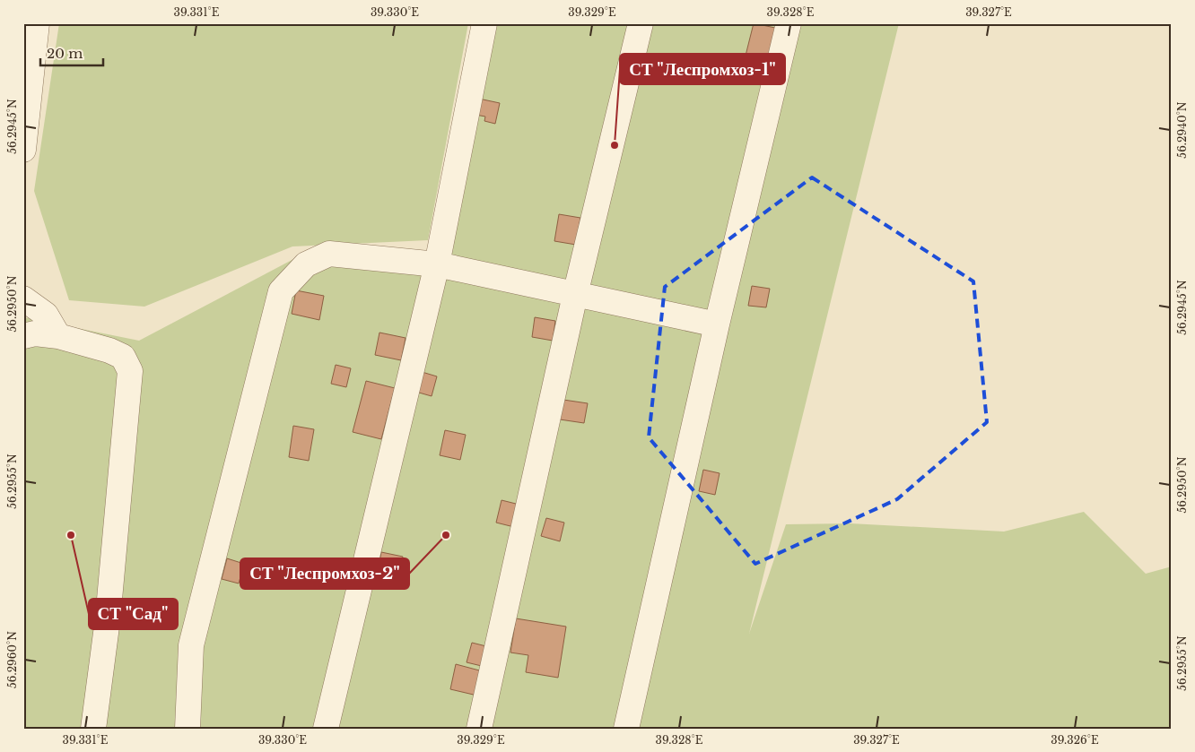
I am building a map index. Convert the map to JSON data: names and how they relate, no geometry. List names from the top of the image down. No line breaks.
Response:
{"places":["СТ \"Леспромхоз-1\"","СТ \"Сад\"","СТ \"Леспромхоз-2\""],"scale_bar":"20 m","coordinates":["39.331°E","39.330°E","39.329°E","39.328°E","39.327°E","56.2945°N","56.2940°N","56.2950°N","56.2955°N","56.2960°N","39.326°E"]}
